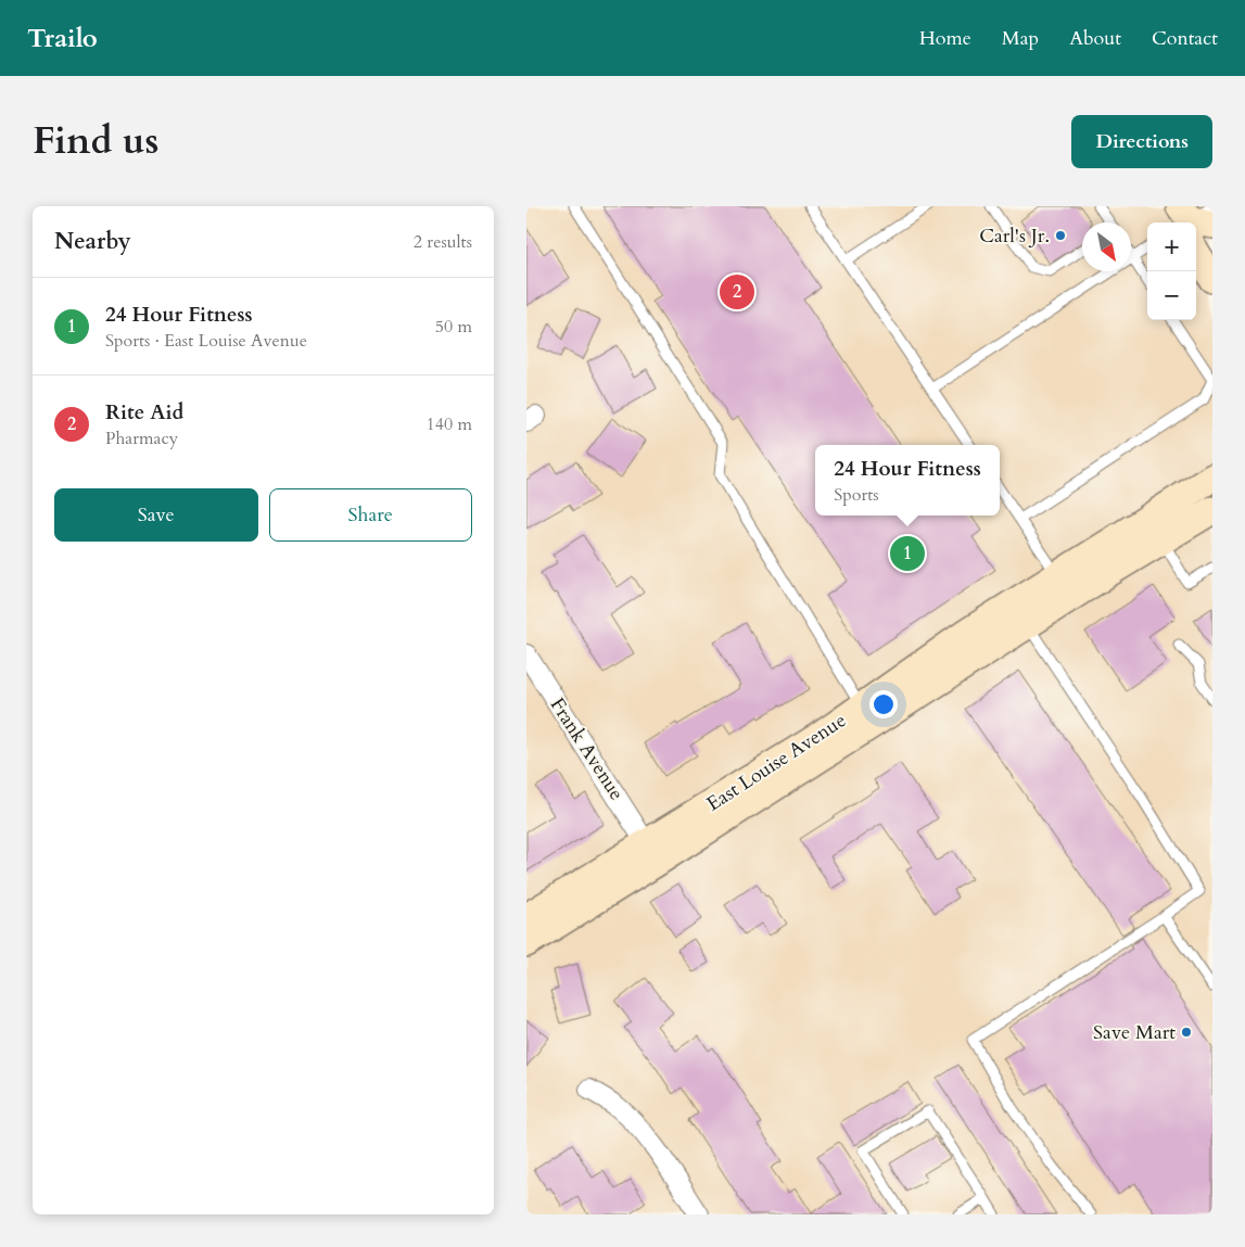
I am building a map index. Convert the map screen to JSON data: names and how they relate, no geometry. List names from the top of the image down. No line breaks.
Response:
{"streets":{"street":["Frank Avenue","East Louise Avenue"]},"crossings":[["Frank Avenue","East Louise Avenue"]],"places":["Carl's Jr.","Save Mart"],"north":"bottom right","page":{"header":"Trailo","nav":["Home","Map","About","Contact"],"title":"Find us","buttons":["Directions",["Save","Share"]],"heading":["Nearby","2 results"],"map_buttons":["+","−"],"pins":["2","1"],"list":[{"mark":"1","name":"24 Hour Fitness","note":"Sports · East Louise Avenue","value":"50 m"},{"mark":"2","name":"Rite Aid","note":"Pharmacy","value":"140 m"}],"popup":["24 Hour Fitness","Sports"]}}
